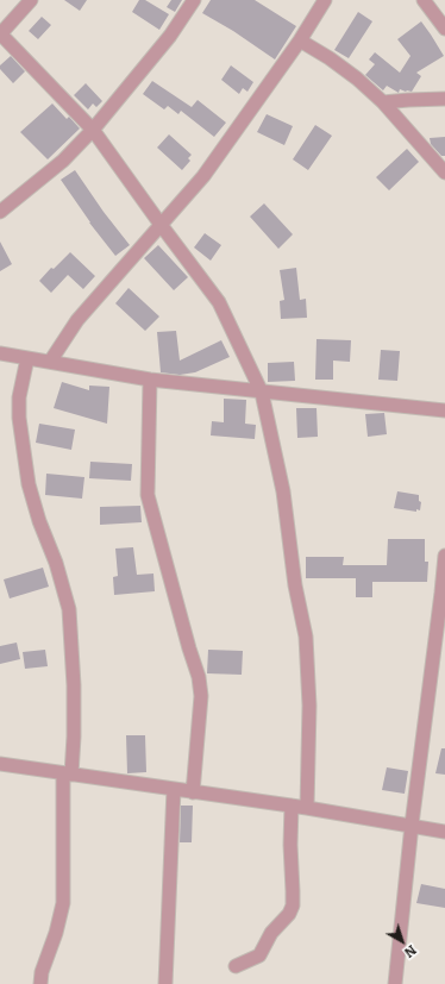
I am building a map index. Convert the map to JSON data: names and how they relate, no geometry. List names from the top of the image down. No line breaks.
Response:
{"north":"bottom right"}
